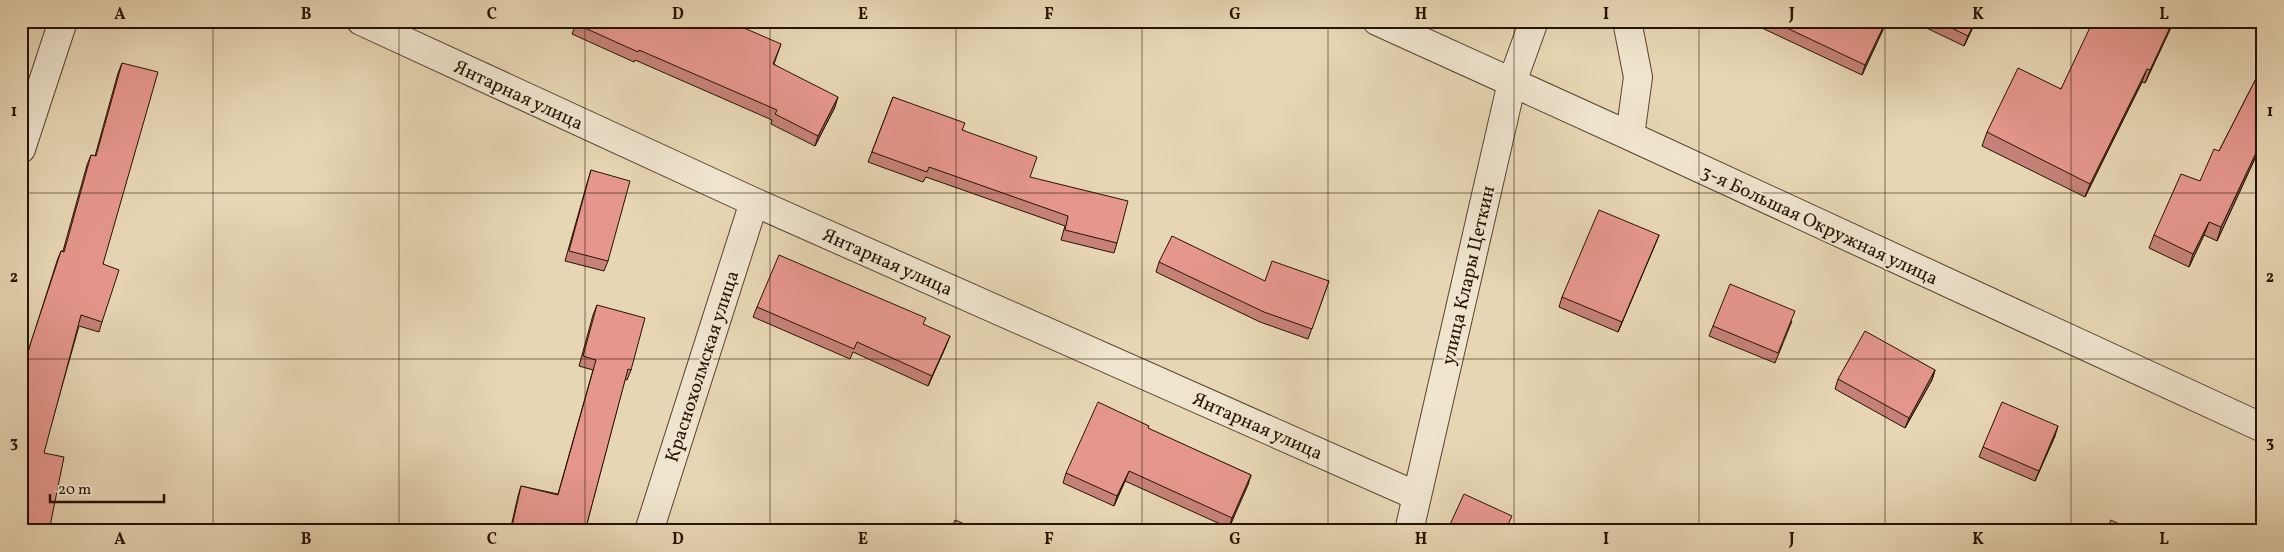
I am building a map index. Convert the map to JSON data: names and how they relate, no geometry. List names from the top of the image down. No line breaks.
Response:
{"streets":{"street":["Янтарная улица","3-я Большая Окружная улица","улица Клары Цеткин","Краснохолмская улица"]},"crossings":[["Янтарная улица","улица Клары Цеткин"],["Янтарная улица","Краснохолмская улица"],["3-я Большая Окружная улица","улица Клары Цеткин"]],"scale_bar":"20 m","grid":{"columns":["A","B","C","D","E","F","G","H","I","J","K","L"],"rows":["1","2","3"]}}
